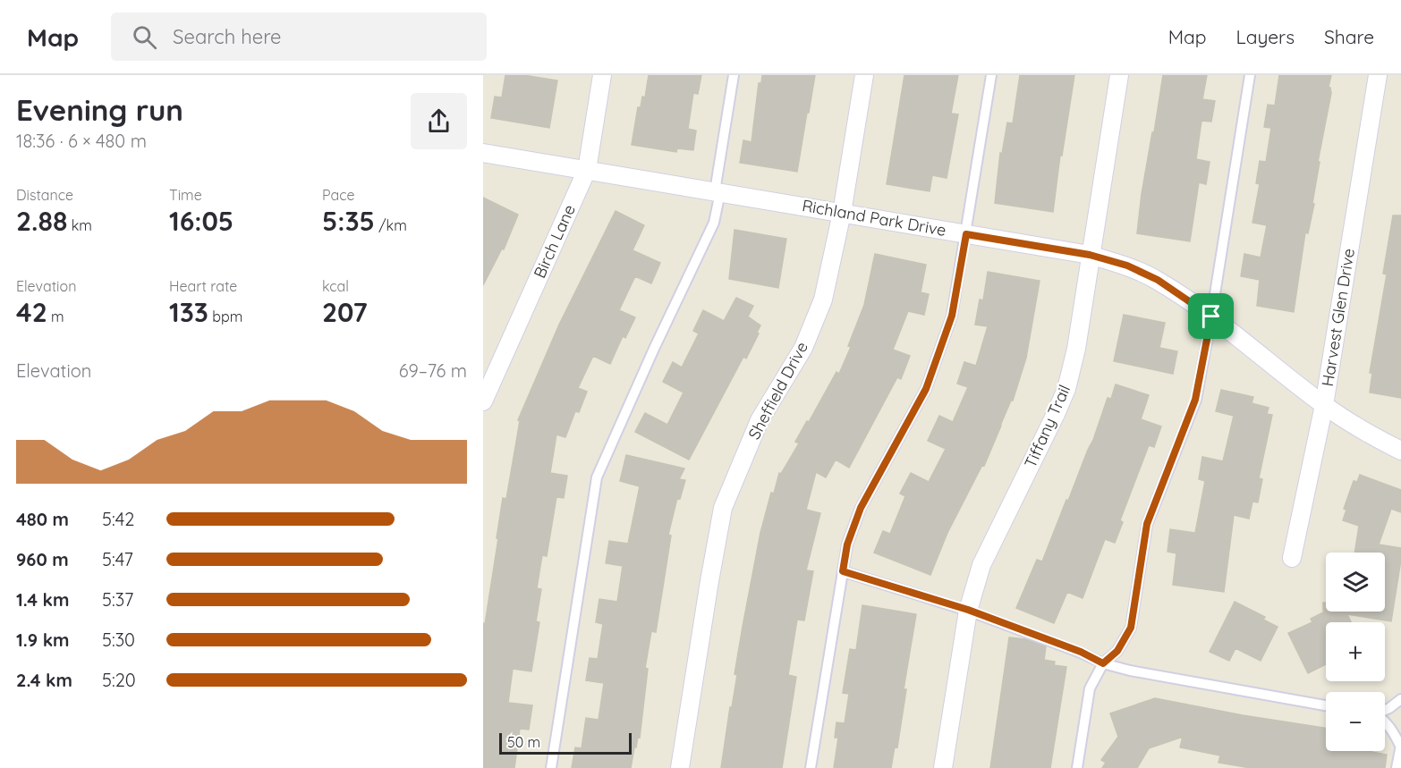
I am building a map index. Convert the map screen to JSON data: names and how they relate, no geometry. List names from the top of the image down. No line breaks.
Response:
{"streets":{"street":["Richland Park Drive","Birch Lane","Harvest Glen Drive","Sheffield Drive","Tiffany Trail"]},"crossings":[["Richland Park Drive","Birch Lane"],["Richland Park Drive","Harvest Glen Drive"],["Richland Park Drive","Sheffield Drive"],["Richland Park Drive","Tiffany Trail"]],"scale_bar":"50 m","page":{"header":"Map","search":"Search here","nav":["Map","Layers","Share"],"heading":["Evening run","18:36 · 6 × 480 m"],"stats":[["Distance","2.88 km"],["Time","16:05"],["Pace","5:35 /km"],["Elevation","42 m"],["Heart rate","133 bpm"],["kcal","207"]],"chart":["Elevation","69–76 m"],"list":[{"name":"480 m","note":"5:42"},{"name":"960 m","note":"5:47"},{"name":"1.4 km","note":"5:37"},{"name":"1.9 km","note":"5:30"},{"name":"2.4 km","note":"5:20"}],"map_buttons":["+","−"],"scale":"50 m"}}
